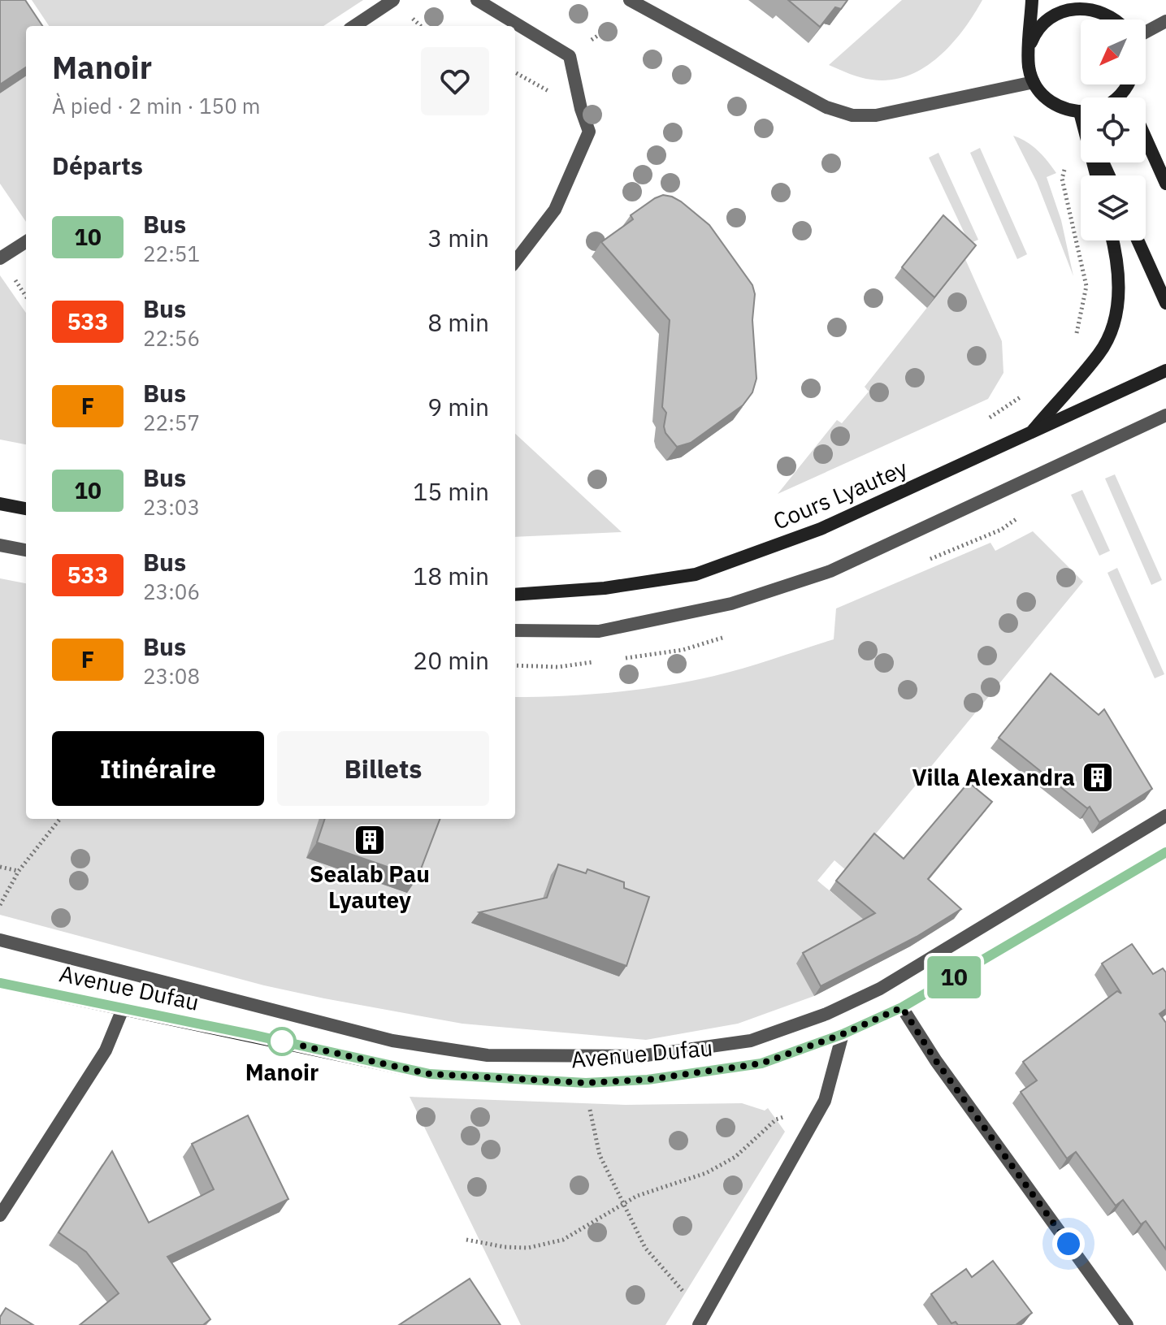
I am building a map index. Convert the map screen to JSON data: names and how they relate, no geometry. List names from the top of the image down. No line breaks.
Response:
{"streets":{"main road":["Cours Lyautey","Avenue Dufau"]},"places":{"building":["Villa Alexandra","Sealab Pau Lyautey"],"other":["Manoir"]},"lines":["bus line 10"],"north":"bottom left","page":{"on_map":"10","heading":[["Manoir","À pied · 2 min · 150 m"],"Départs"],"list":[{"mark":"10","name":"Bus","note":"22:51","value":"3 min"},{"mark":"533","name":"Bus","note":"22:56","value":"8 min"},{"mark":"F","name":"Bus","note":"22:57","value":"9 min"},{"mark":"10","name":"Bus","note":"23:03","value":"15 min"},{"mark":"533","name":"Bus","note":"23:06","value":"18 min"},{"mark":"F","name":"Bus","note":"23:08","value":"20 min"}],"buttons":["Itinéraire","Billets"]}}
